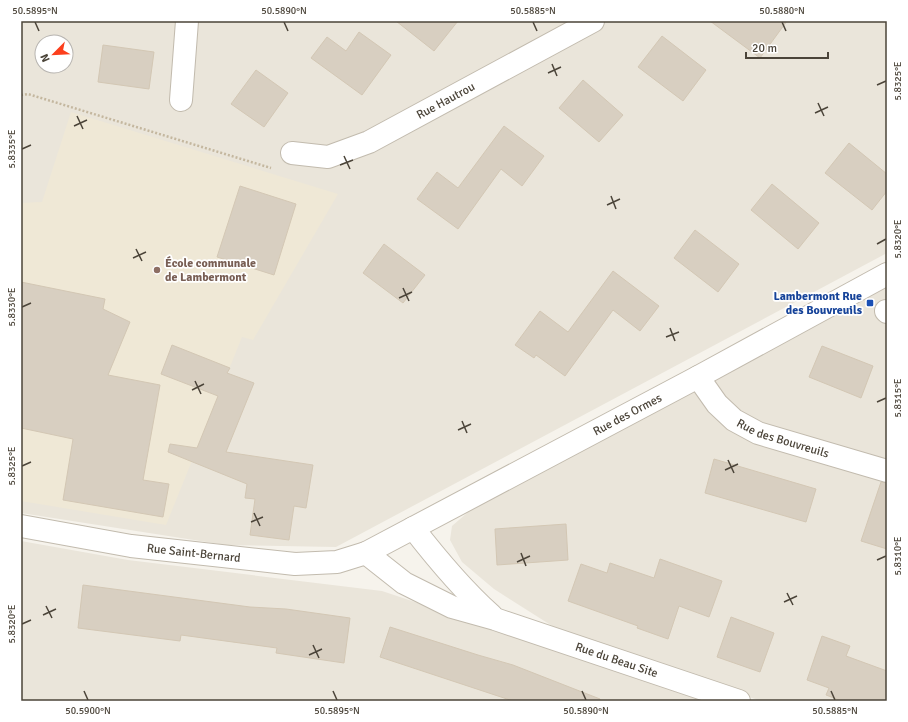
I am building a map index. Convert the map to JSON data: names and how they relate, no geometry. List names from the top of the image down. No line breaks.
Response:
{"streets":{"street":["Rue Hautrou","Rue des Ormes","Rue des Bouvreuils","Rue Saint-Bernard","Rue du Beau Site"]},"crossings":[["Rue des Ormes","Rue des Bouvreuils"],["Rue des Ormes","Rue Saint-Bernard"],["Rue des Ormes","Rue du Beau Site"],["Rue Saint-Bernard","Rue du Beau Site"]],"places":{"other":["École communale de Lambermont"],"transit":["Lambermont Rue des Bouvreuils"]},"scale_bar":"20 m","north":"bottom left","coordinates":["50.5895°N","50.5890°N","50.5885°N","50.5880°N","5.8325°E","5.8335°E","5.8320°E","5.8330°E","5.8315°E","5.8310°E","50.5900°N"]}
